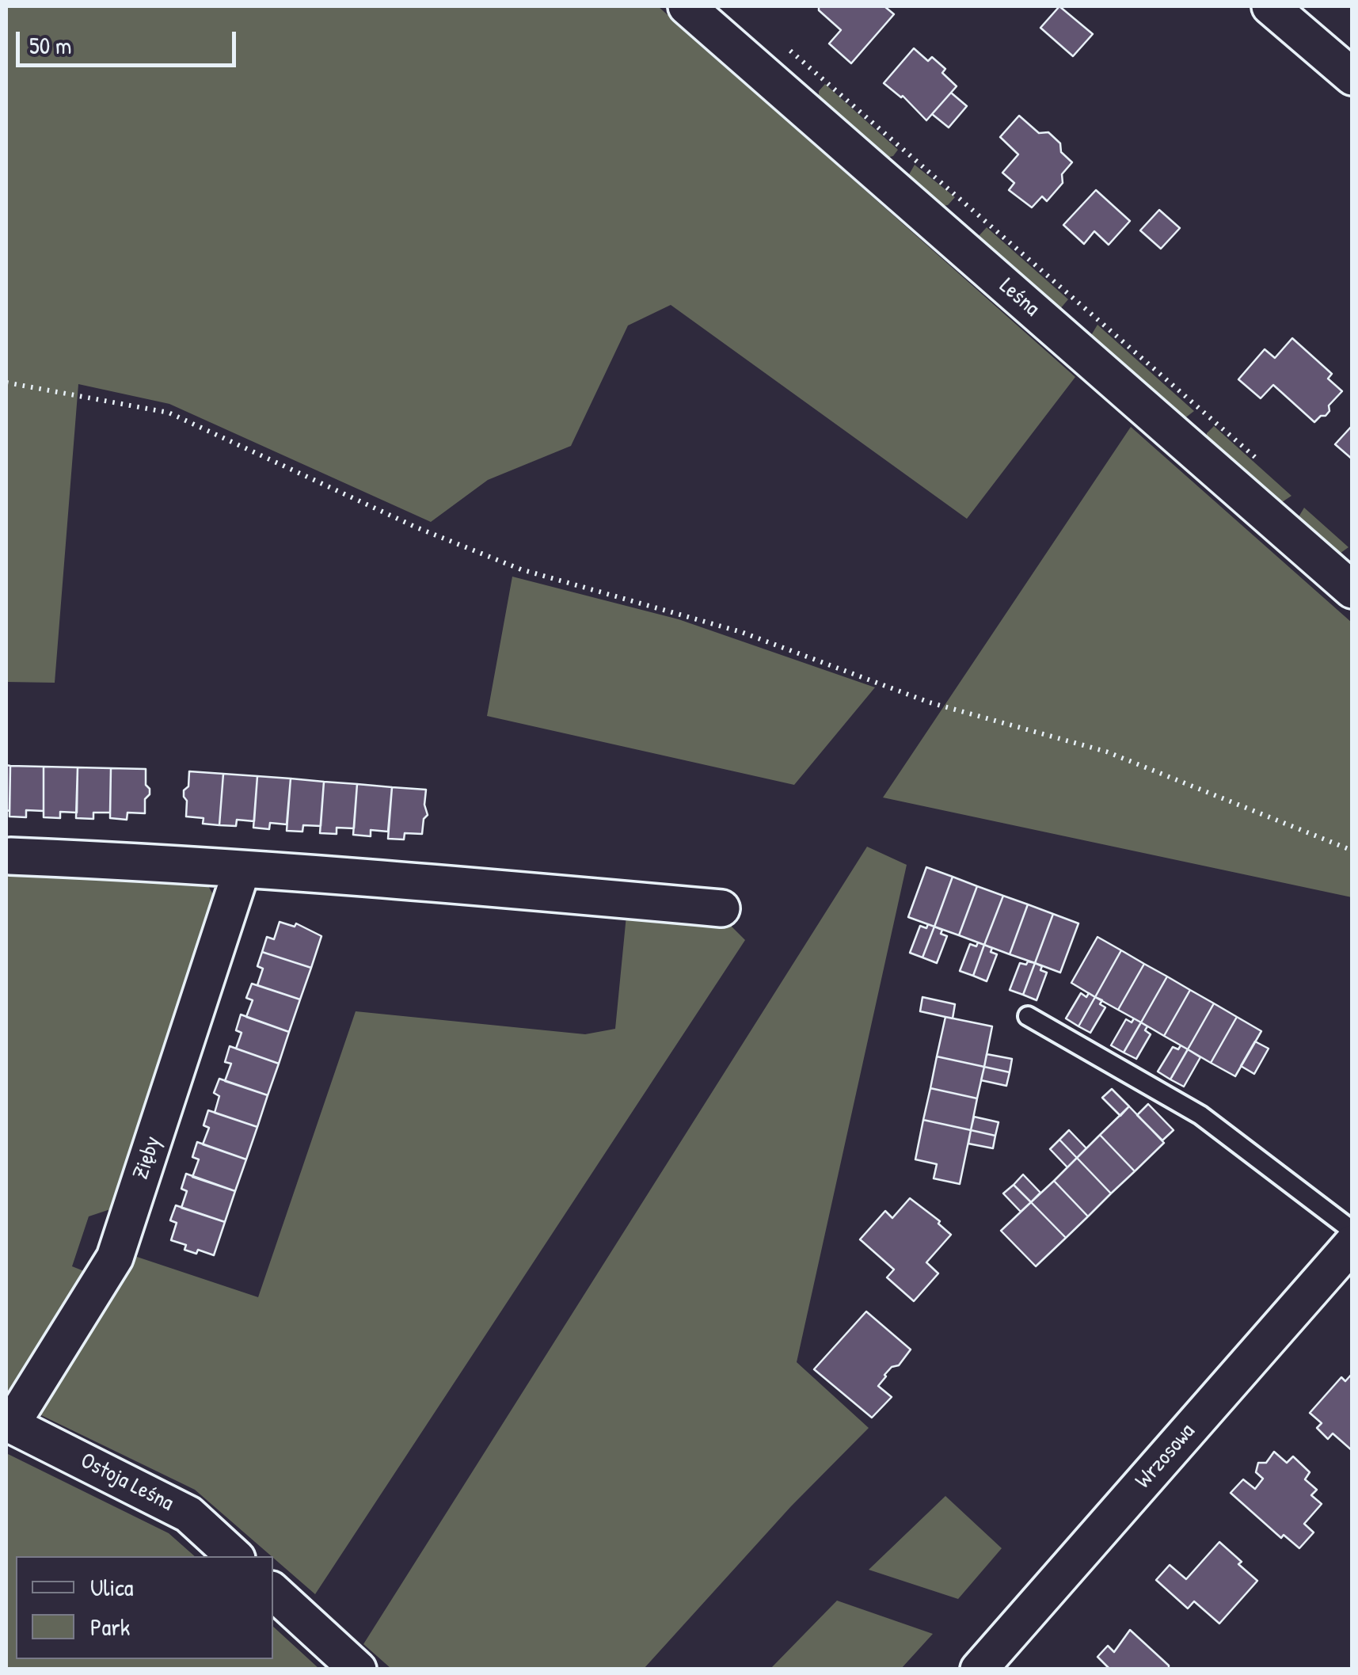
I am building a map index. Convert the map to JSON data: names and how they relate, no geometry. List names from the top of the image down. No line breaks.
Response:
{"streets":{"street":["Leśna","Zięby","Wrzosowa","Ostoja Leśna"]},"crossings":[["Zięby","Ostoja Leśna"]],"legend":["Ulica","Park"],"scale_bar":"50 m"}
